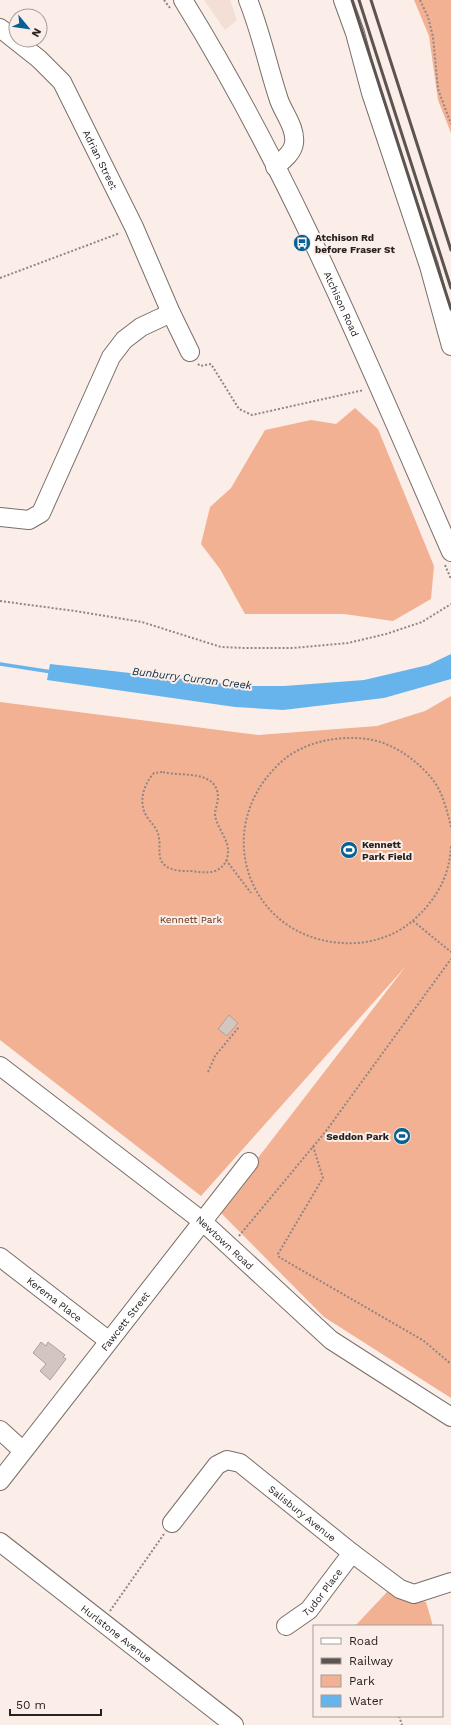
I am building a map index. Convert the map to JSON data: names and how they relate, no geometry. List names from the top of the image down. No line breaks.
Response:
{"streets":{"street":["Adrian Street","Atchison Road","Newtown Road","Kerema Place","Fawcett Street","Salisbury Avenue","Tudor Place","Hurlstone Avenue"]},"crossings":[["Newtown Road","Fawcett Street"],["Kerema Place","Fawcett Street"],["Salisbury Avenue","Tudor Place"]],"water":["Bunburry Curran Creek"],"parks":["Kennett Park"],"places":{"bus stop":["Atchison Rd before Fraser St"],"sports":["Kennett Park Field","Seddon Park"]},"legend":["Road","Railway","Park","Water"],"scale_bar":"50 m","north":"bottom right"}
